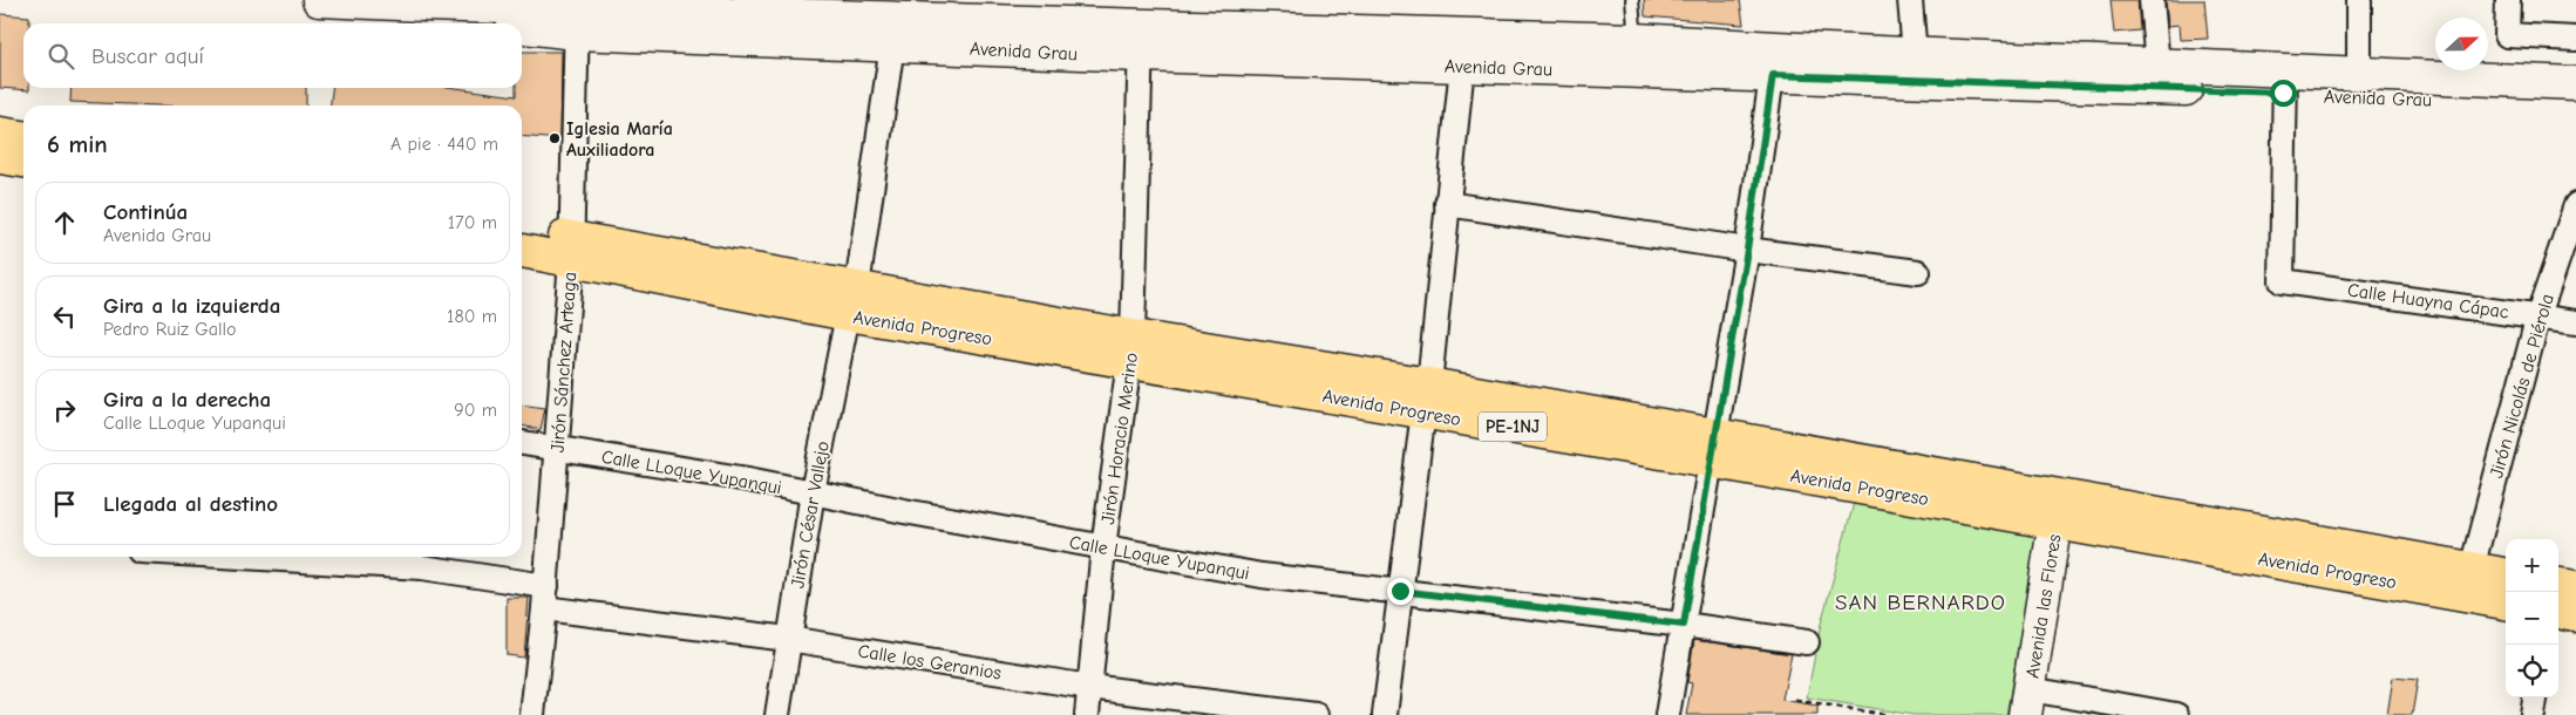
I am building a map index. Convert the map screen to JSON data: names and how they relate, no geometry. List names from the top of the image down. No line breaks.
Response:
{"streets":{"main road":["Avenida Progreso","PE-1NJ"],"street":["Avenida Grau","Calle Huayna Cápac","Jirón Sánchez Arteaga","Jirón Nicolás de Piérola","Jirón Horacio Merino","Calle LLoque Yupanqui","Jirón César Vallejo","Avenida las Flores","Calle los Geranios"]},"crossings":[["Avenida Grau","Calle Huayna Cápac"],["Avenida Grau","Jirón Sánchez Arteaga"],["Avenida Grau","Jirón Horacio Merino"],["Avenida Grau","Jirón César Vallejo"],["Calle Huayna Cápac","Jirón Nicolás de Piérola"],["Avenida Progreso","Jirón Sánchez Arteaga"],["Avenida Progreso","Jirón Nicolás de Piérola"],["Avenida Progreso","Jirón Horacio Merino"],["Avenida Progreso","Jirón César Vallejo"],["Avenida Progreso","Avenida las Flores"],["Jirón Sánchez Arteaga","Calle LLoque Yupanqui"],["Jirón Sánchez Arteaga","Calle los Geranios"],["Jirón Horacio Merino","Calle LLoque Yupanqui"],["Jirón Horacio Merino","Calle los Geranios"],["Calle LLoque Yupanqui","Jirón César Vallejo"],["Jirón César Vallejo","Calle los Geranios"]],"districts":["SAN BERNARDO"],"places":["Iglesia María Auxiliadora"],"north":"right","page":{"search":"Buscar aquí","heading":["6 min","A pie · 440 m"],"list":[["Continúa","Avenida Grau","170 m"],["Gira a la izquierda","Pedro Ruiz Gallo","180 m"],["Gira a la derecha","Calle LLoque Yupanqui","90 m"],"Llegada al destino"],"map_buttons":["+","−"]}}
